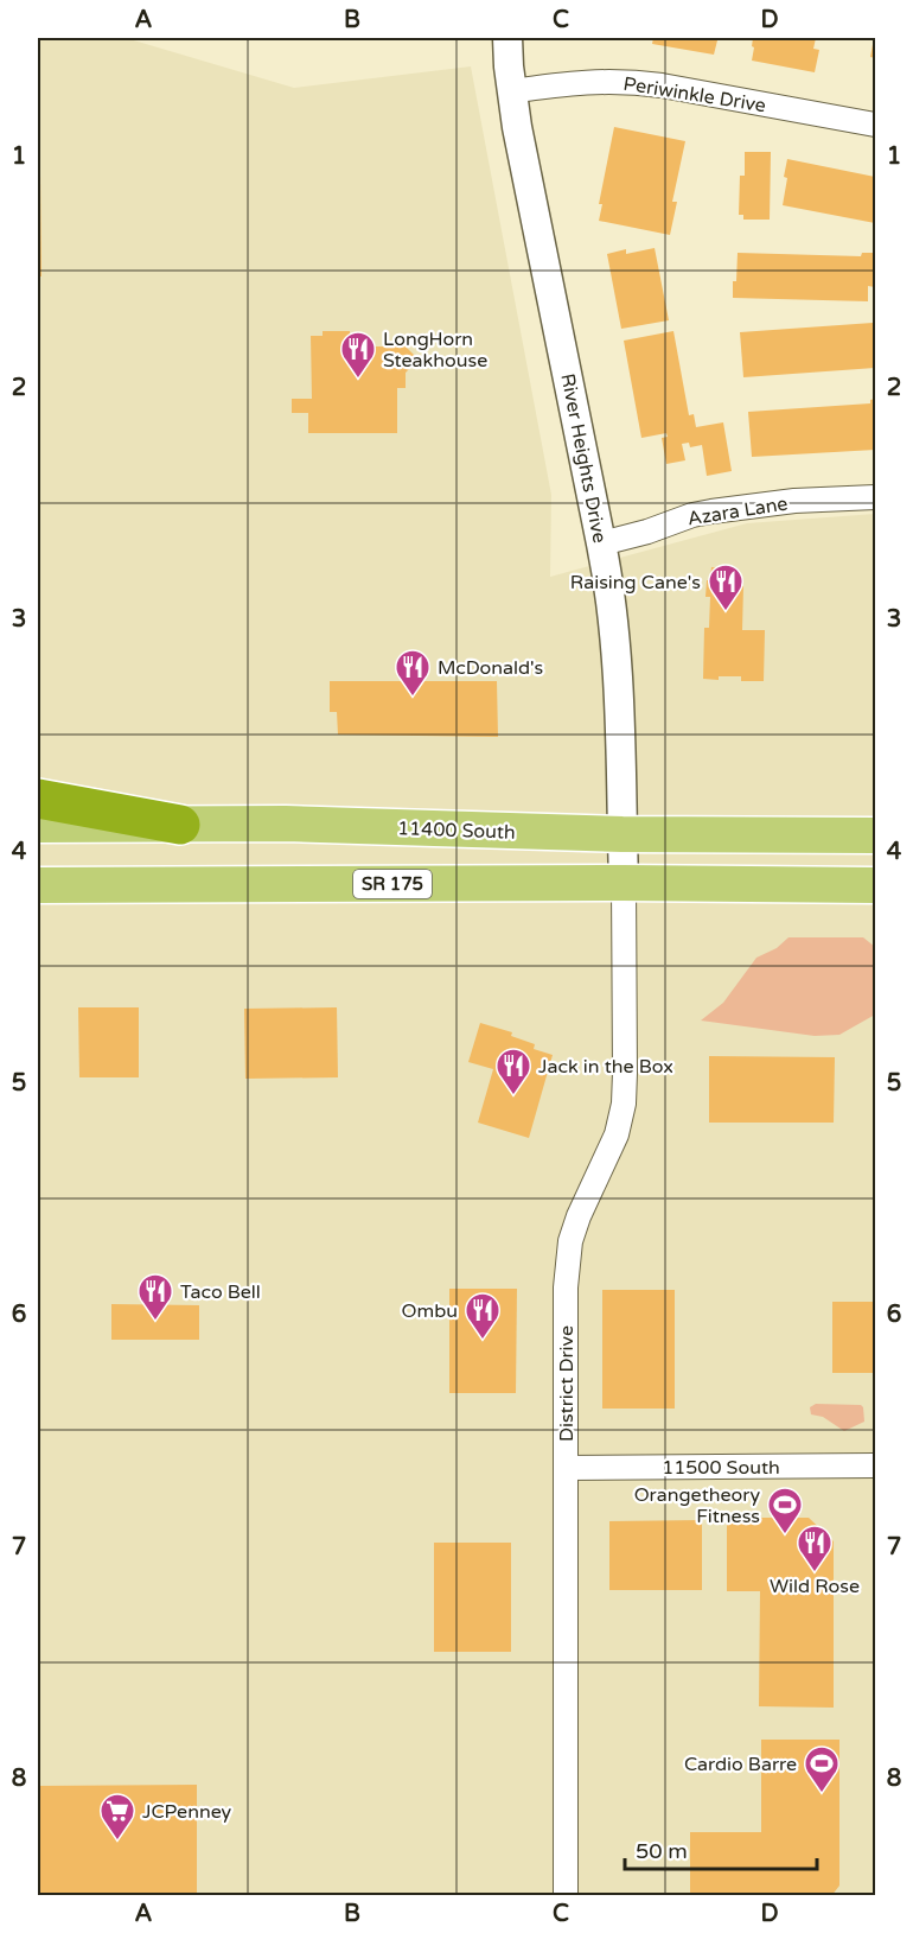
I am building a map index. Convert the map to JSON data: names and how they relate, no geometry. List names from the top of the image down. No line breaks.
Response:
{"streets":{"main road":["11400 South","SR 175"],"street":["Periwinkle Drive","River Heights Drive","Azara Lane","District Drive","11500 South"]},"crossings":[["Periwinkle Drive","River Heights Drive"],["River Heights Drive","Azara Lane"],["River Heights Drive","11400 South"],["River Heights Drive","SR 175"],["River Heights Drive","District Drive"],["SR 175","District Drive"],["District Drive","11500 South"]],"places":{"restaurant":["LongHorn Steakhouse","Raising Cane's","McDonald's","Jack in the Box","Taco Bell","Ombu","Wild Rose"],"sports":["Orangetheory Fitness","Cardio Barre"],"supermarket":["JCPenney"]},"scale_bar":"50 m","grid":{"columns":["A","B","C","D"],"rows":["1","2","3","4","5","6","7","8"]}}
